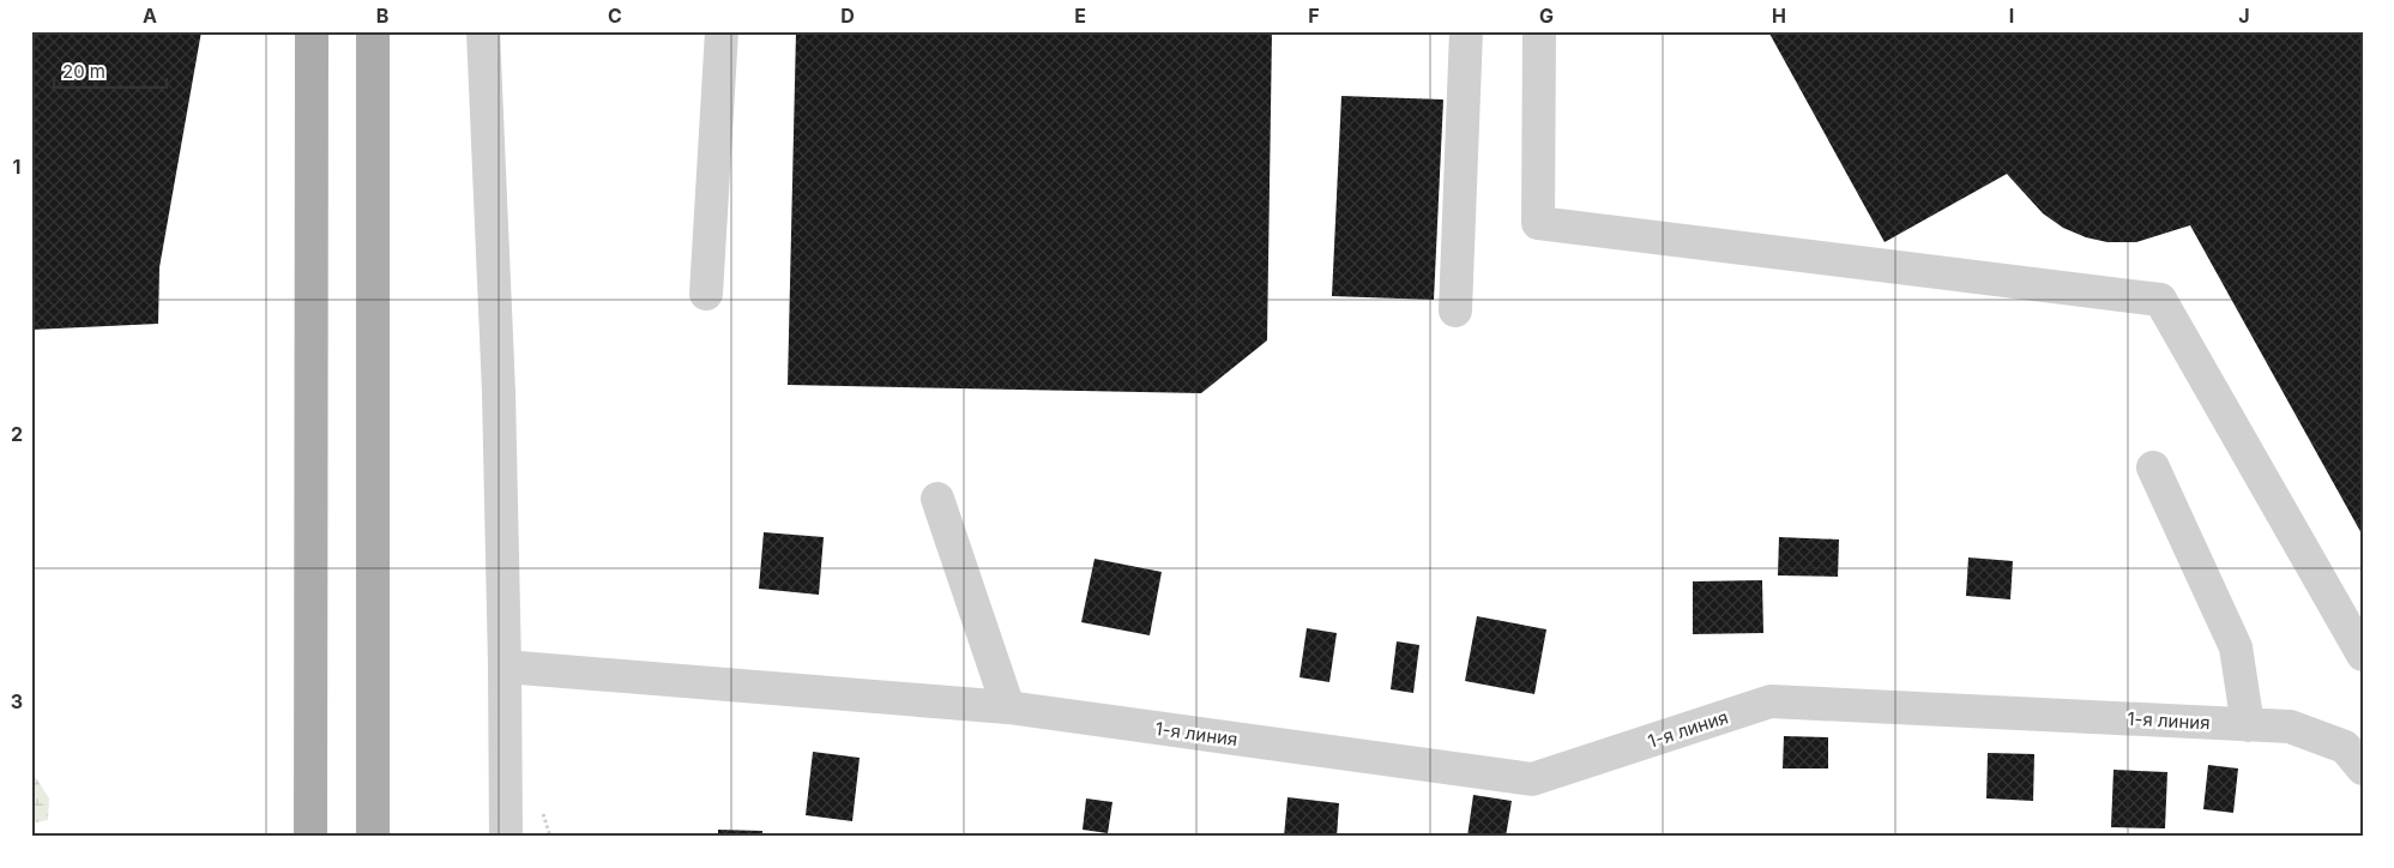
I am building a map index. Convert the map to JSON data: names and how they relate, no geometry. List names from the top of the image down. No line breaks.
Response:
{"streets":{"street":["1-я линия"]},"scale_bar":"20 m","grid":{"columns":["A","B","C","D","E","F","G","H","I","J"],"rows":["1","2","3"]}}
